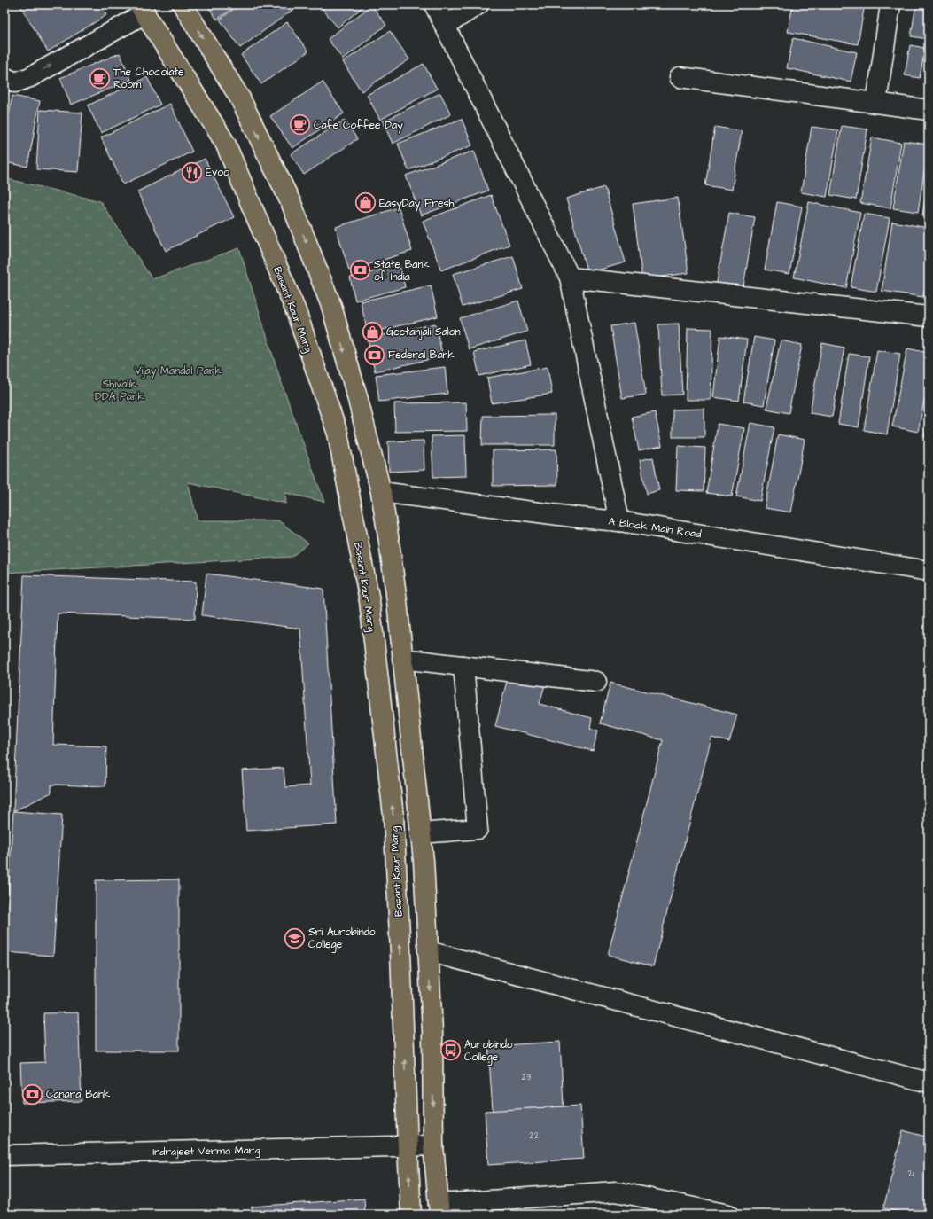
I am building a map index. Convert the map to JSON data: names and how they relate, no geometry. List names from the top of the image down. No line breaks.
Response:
{"streets":{"main road":["Basant Kaur Marg"],"street":["A Block Main Road","Indrajeet Verma Marg"]},"crossings":[["Basant Kaur Marg","Indrajeet Verma Marg"]],"parks":["Vijay Mandal Park","Shivalik DDA Park"],"places":{"cafe":["The Chocolate Room","Cafe Coffee Day"],"restaurant":["Evoo"],"shop":["EasyDay Fresh","Geetanjali Salon"],"bank":["State Bank of India","Federal Bank","Canara Bank"],"school or university":["Sri Aurobindo College"],"bus stop":["Aurobindo College"]},"house_numbers":["23","22","21"]}
